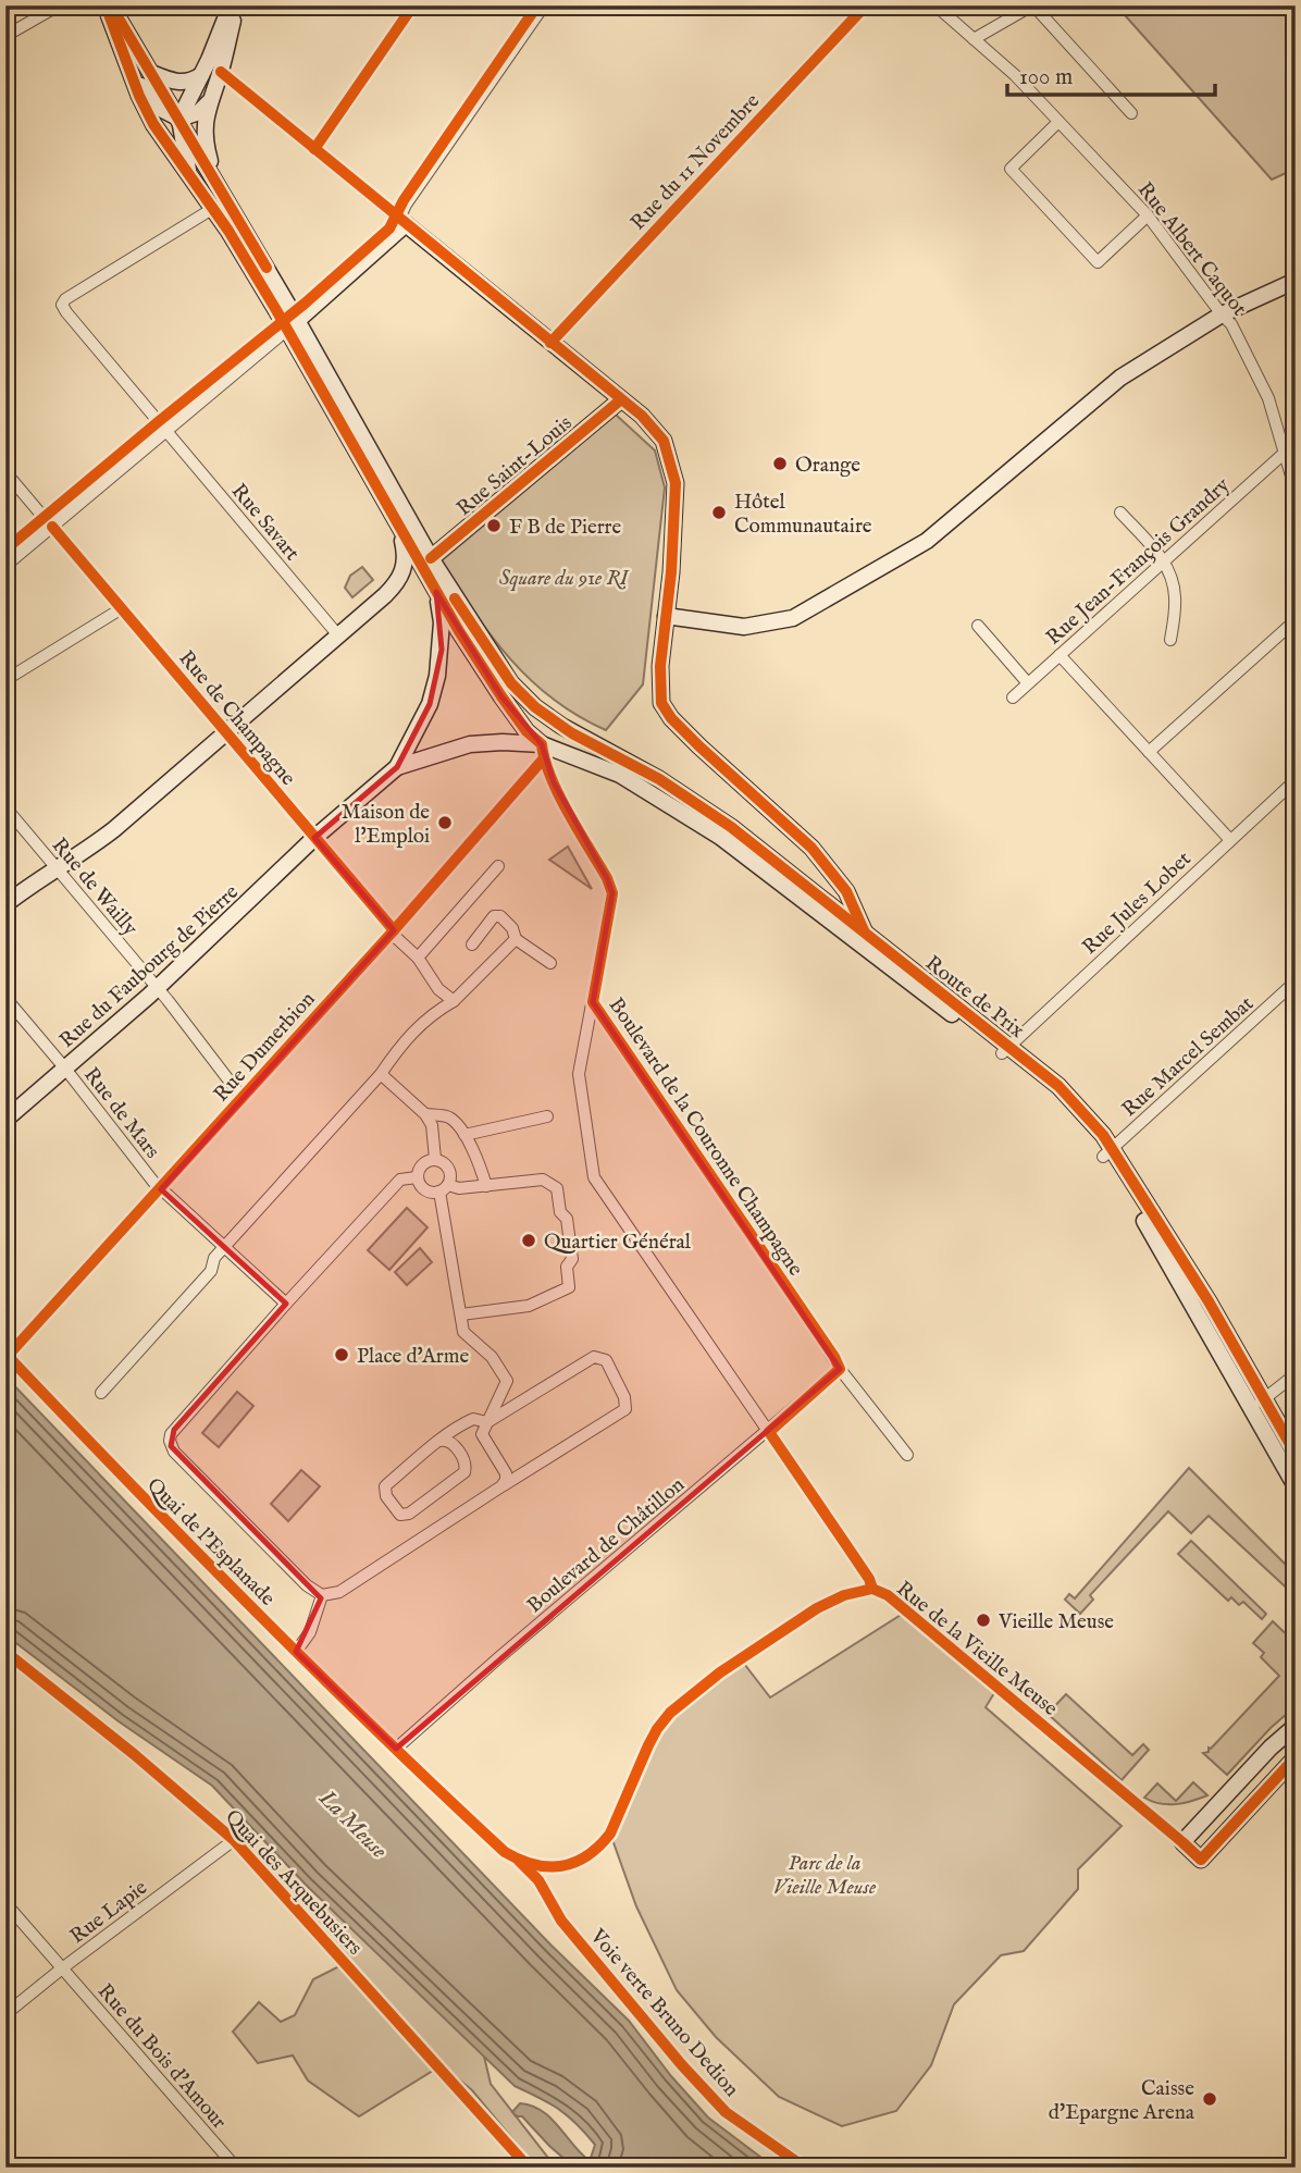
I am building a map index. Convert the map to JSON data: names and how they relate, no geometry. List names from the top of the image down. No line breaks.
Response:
{"streets":{"main road":["Rue Saint-Louis","Rue du Faubourg de Pierre","Route de Prix","Rue de la Vieille Meuse"],"street":["Rue du 11 Novembre","Rue Albert Caquot","Rue Savart","Rue Jean-François Grandry","Rue de Champagne","Rue de Wailly","Rue Jules Lobet","Rue Dumerbion","Rue Marcel Sembat","Rue de Mars","Boulevard de la Couronne Champagne","Quai de l'Esplanade","Boulevard de Châtillon","Quai des Arquebusiers","Rue Lapie","Rue du Bois d'Amour"],"cycle path":["Voie verte Bruno Dedion"]},"crossings":[["Rue Albert Caquot","Rue Jean-François Grandry"],["Rue de Champagne","Rue du Faubourg de Pierre"],["Rue de Champagne","Rue Dumerbion"],["Rue de Wailly","Rue du Faubourg de Pierre"],["Rue de Wailly","Rue Dumerbion"],["Rue Jules Lobet","Route de Prix"],["Rue du Faubourg de Pierre","Route de Prix"],["Rue du Faubourg de Pierre","Rue de Mars"],["Route de Prix","Rue Dumerbion"],["Route de Prix","Rue Marcel Sembat"],["Route de Prix","Boulevard de la Couronne Champagne"],["Rue Dumerbion","Rue de Mars"],["Rue Dumerbion","Boulevard de la Couronne Champagne"],["Rue Dumerbion","Quai de l'Esplanade"],["Boulevard de la Couronne Champagne","Boulevard de Châtillon"],["Boulevard de la Couronne Champagne","Rue de la Vieille Meuse"],["Quai de l'Esplanade","Boulevard de Châtillon"],["Quai de l'Esplanade","Rue de la Vieille Meuse"],["Boulevard de Châtillon","Rue de la Vieille Meuse"],["Quai des Arquebusiers","Rue Lapie"],["Rue Lapie","Rue du Bois d'Amour"]],"water":["La Meuse"],"parks":["Square du 91e RI","Parc de la Vieille Meuse"],"places":["Orange","Hôtel Communautaire","F B de Pierre","Maison de l'Emploi","Quartier Général","Place d'Arme","Vieille Meuse","Caisse d'Epargne Arena"],"scale_bar":"100 m"}
